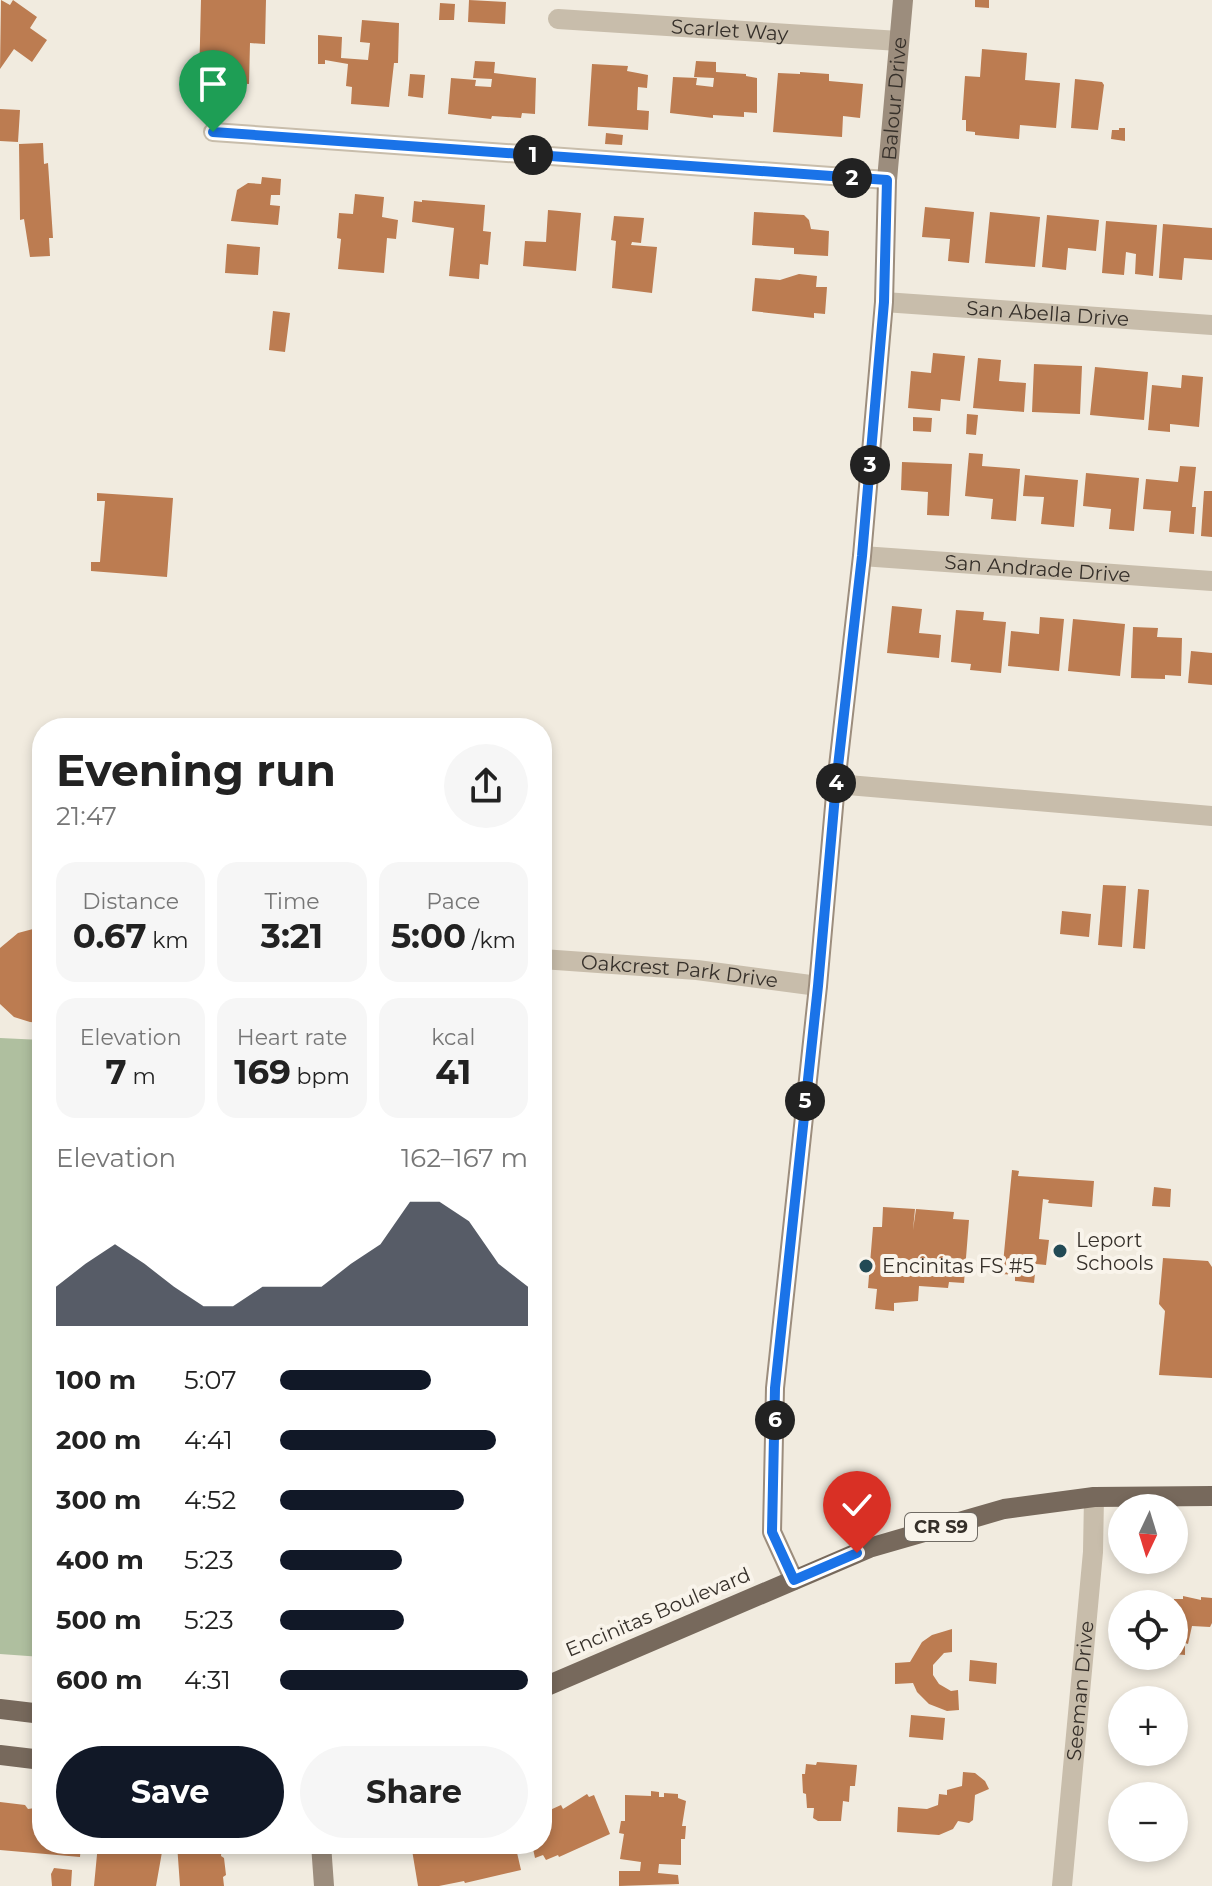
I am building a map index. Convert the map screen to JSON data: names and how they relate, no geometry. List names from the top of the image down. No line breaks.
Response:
{"streets":{"main road":["CR S9","Encinitas Boulevard"],"street":["Scarlet Way","Balour Drive","San Abella Drive","San Andrade Drive","Oakcrest Park Drive","Seeman Drive"]},"crossings":[["Scarlet Way","Balour Drive"],["Balour Drive","San Abella Drive"],["Balour Drive","San Andrade Drive"],["Balour Drive","Oakcrest Park Drive"],["Balour Drive","Encinitas Boulevard"],["Encinitas Boulevard","Seeman Drive"]],"places":["Leport Schools","Encinitas FS #5"],"north":"bottom","page":{"pins":["1","2","3","4","5","6"],"heading":["Evening run","21:47"],"stats":[["Distance","0.67 km"],["Time","3:21"],["Pace","5:00 /km"],["Elevation","7 m"],["Heart rate","169 bpm"],["kcal","41"]],"chart":["Elevation","162–167 m"],"list":[{"name":"100 m","note":"5:07"},{"name":"200 m","note":"4:41"},{"name":"300 m","note":"4:52"},{"name":"400 m","note":"5:23"},{"name":"500 m","note":"5:23"},{"name":"600 m","note":"4:31"}],"map_buttons":["+","−"],"buttons":["Save","Share"]}}
